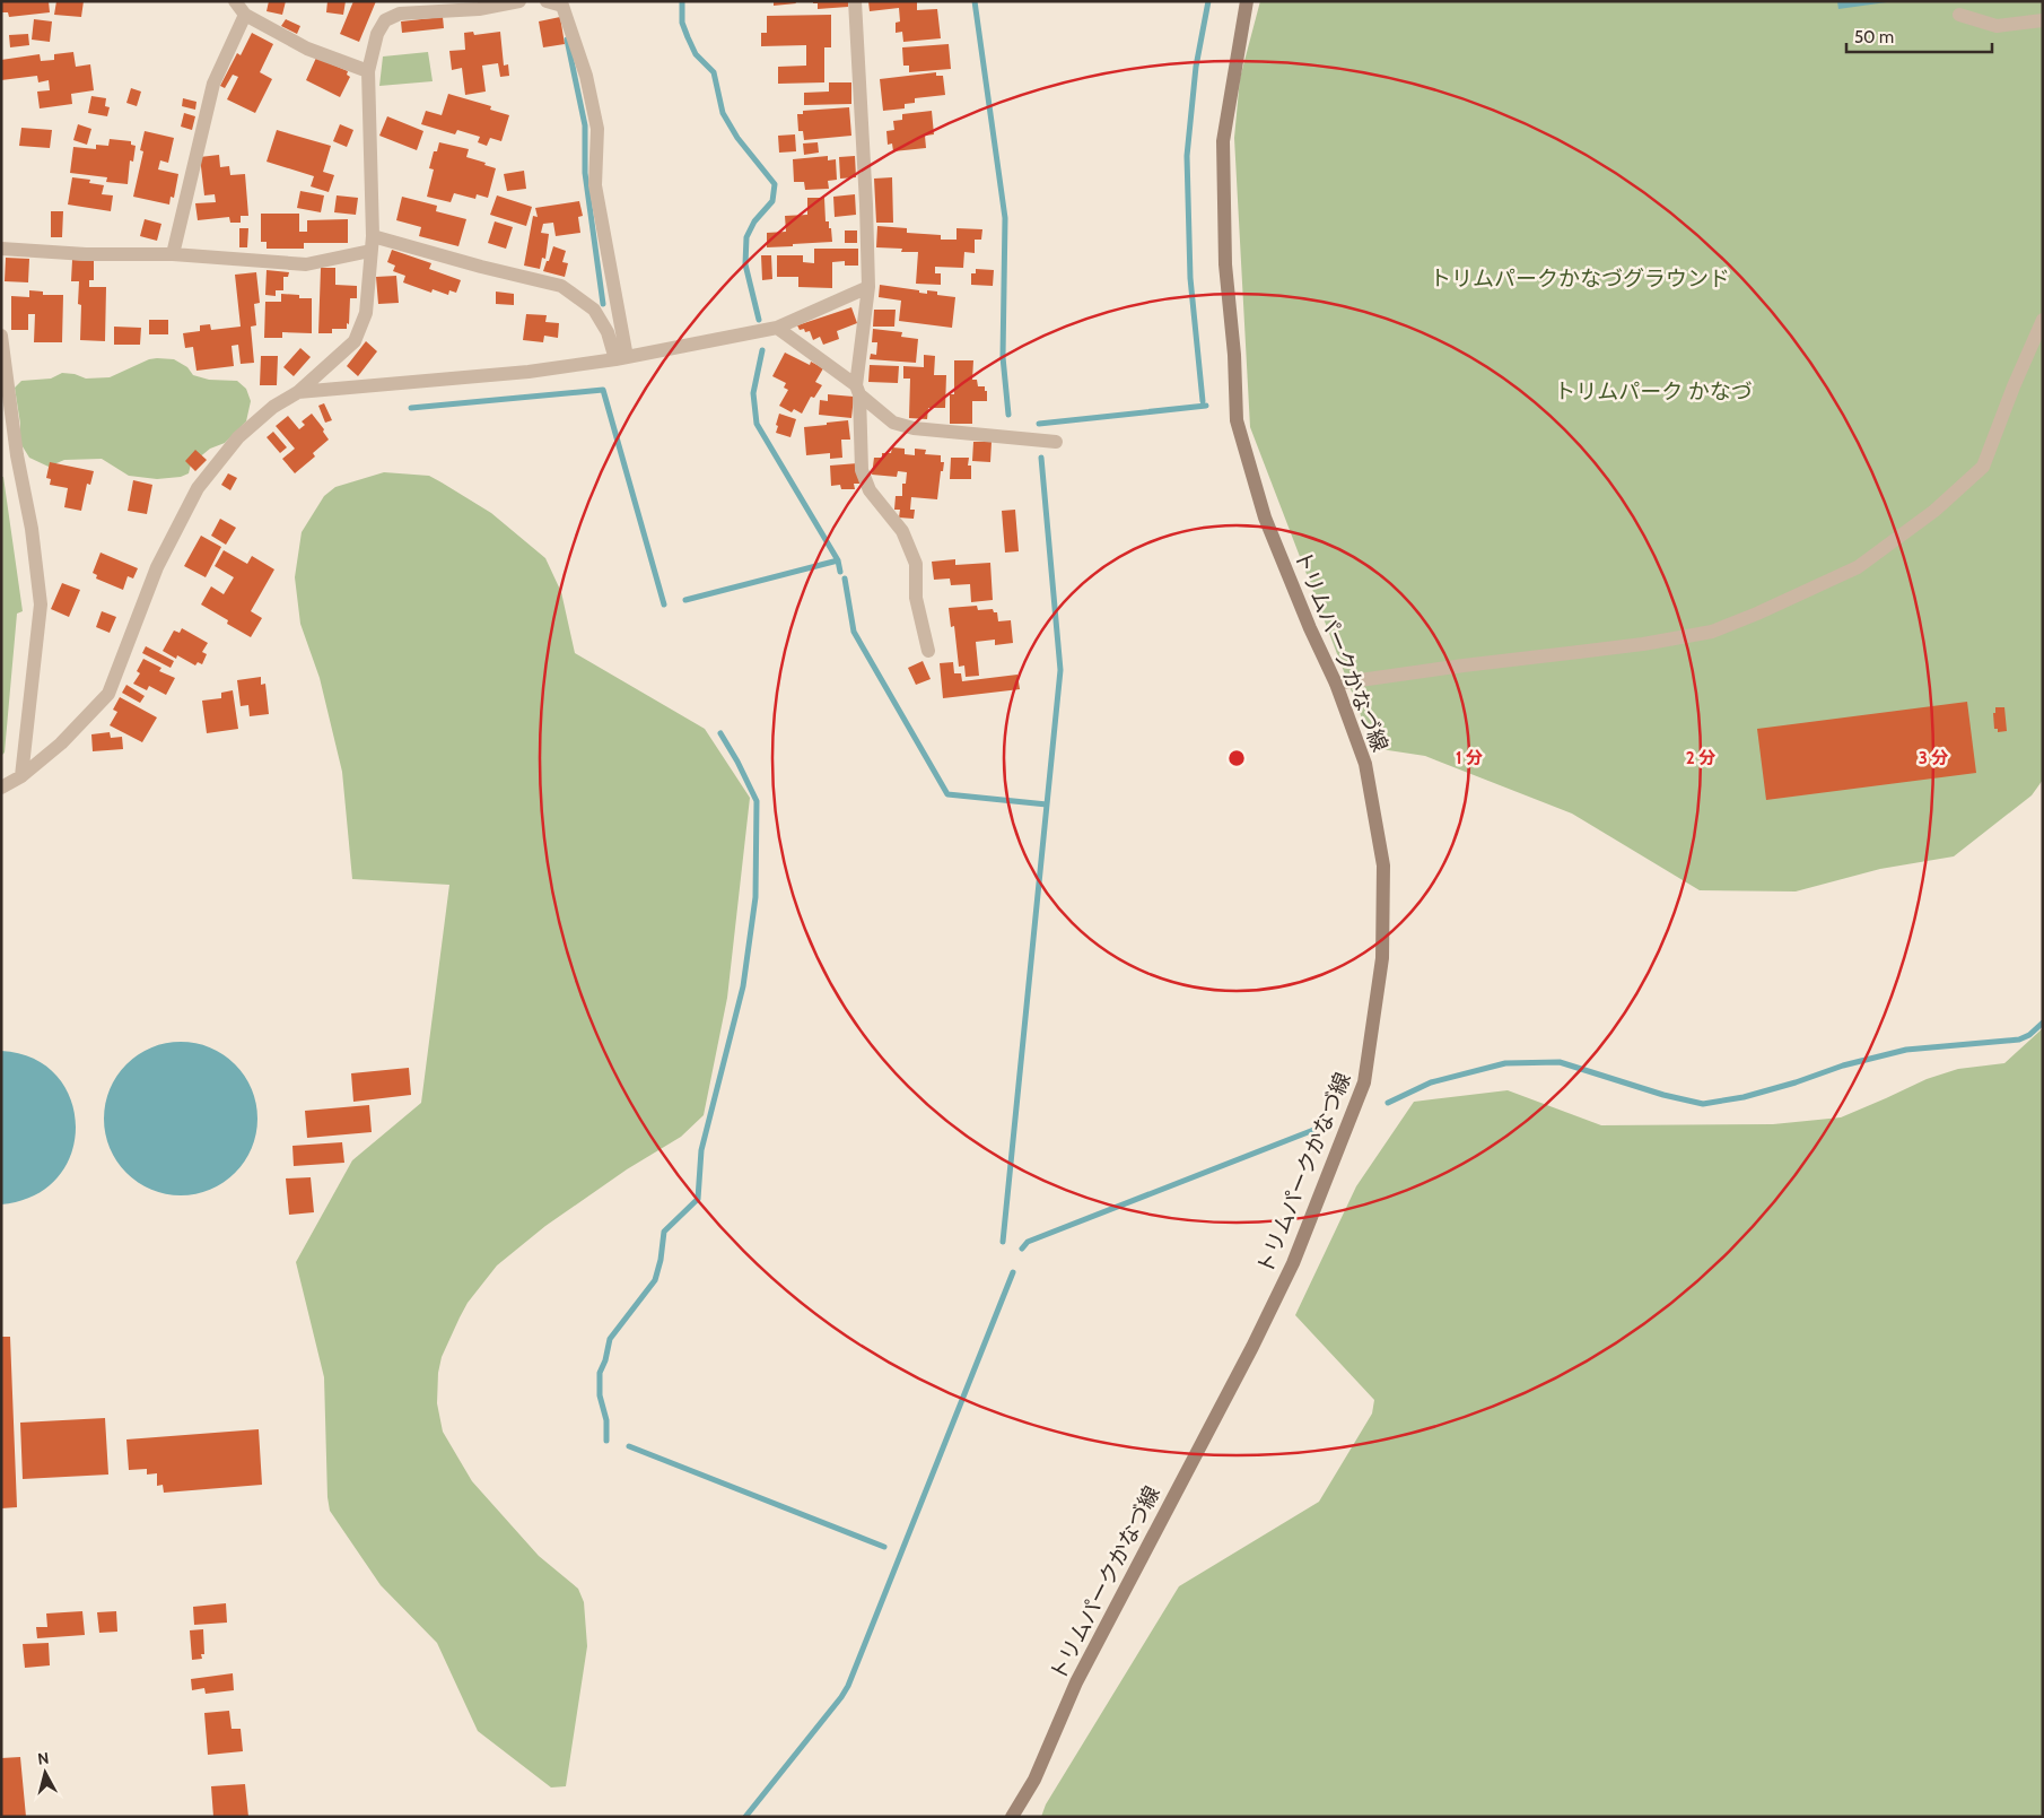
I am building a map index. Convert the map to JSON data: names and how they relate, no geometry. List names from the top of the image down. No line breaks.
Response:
{"streets":{"main road":["トリムパークかなづ線"]},"parks":["トリムパークかなづグラウンド","トリムパーク かなづ"],"scale_bar":"50 m","north":"top","rings":["1 分","2 分","3 分"]}
